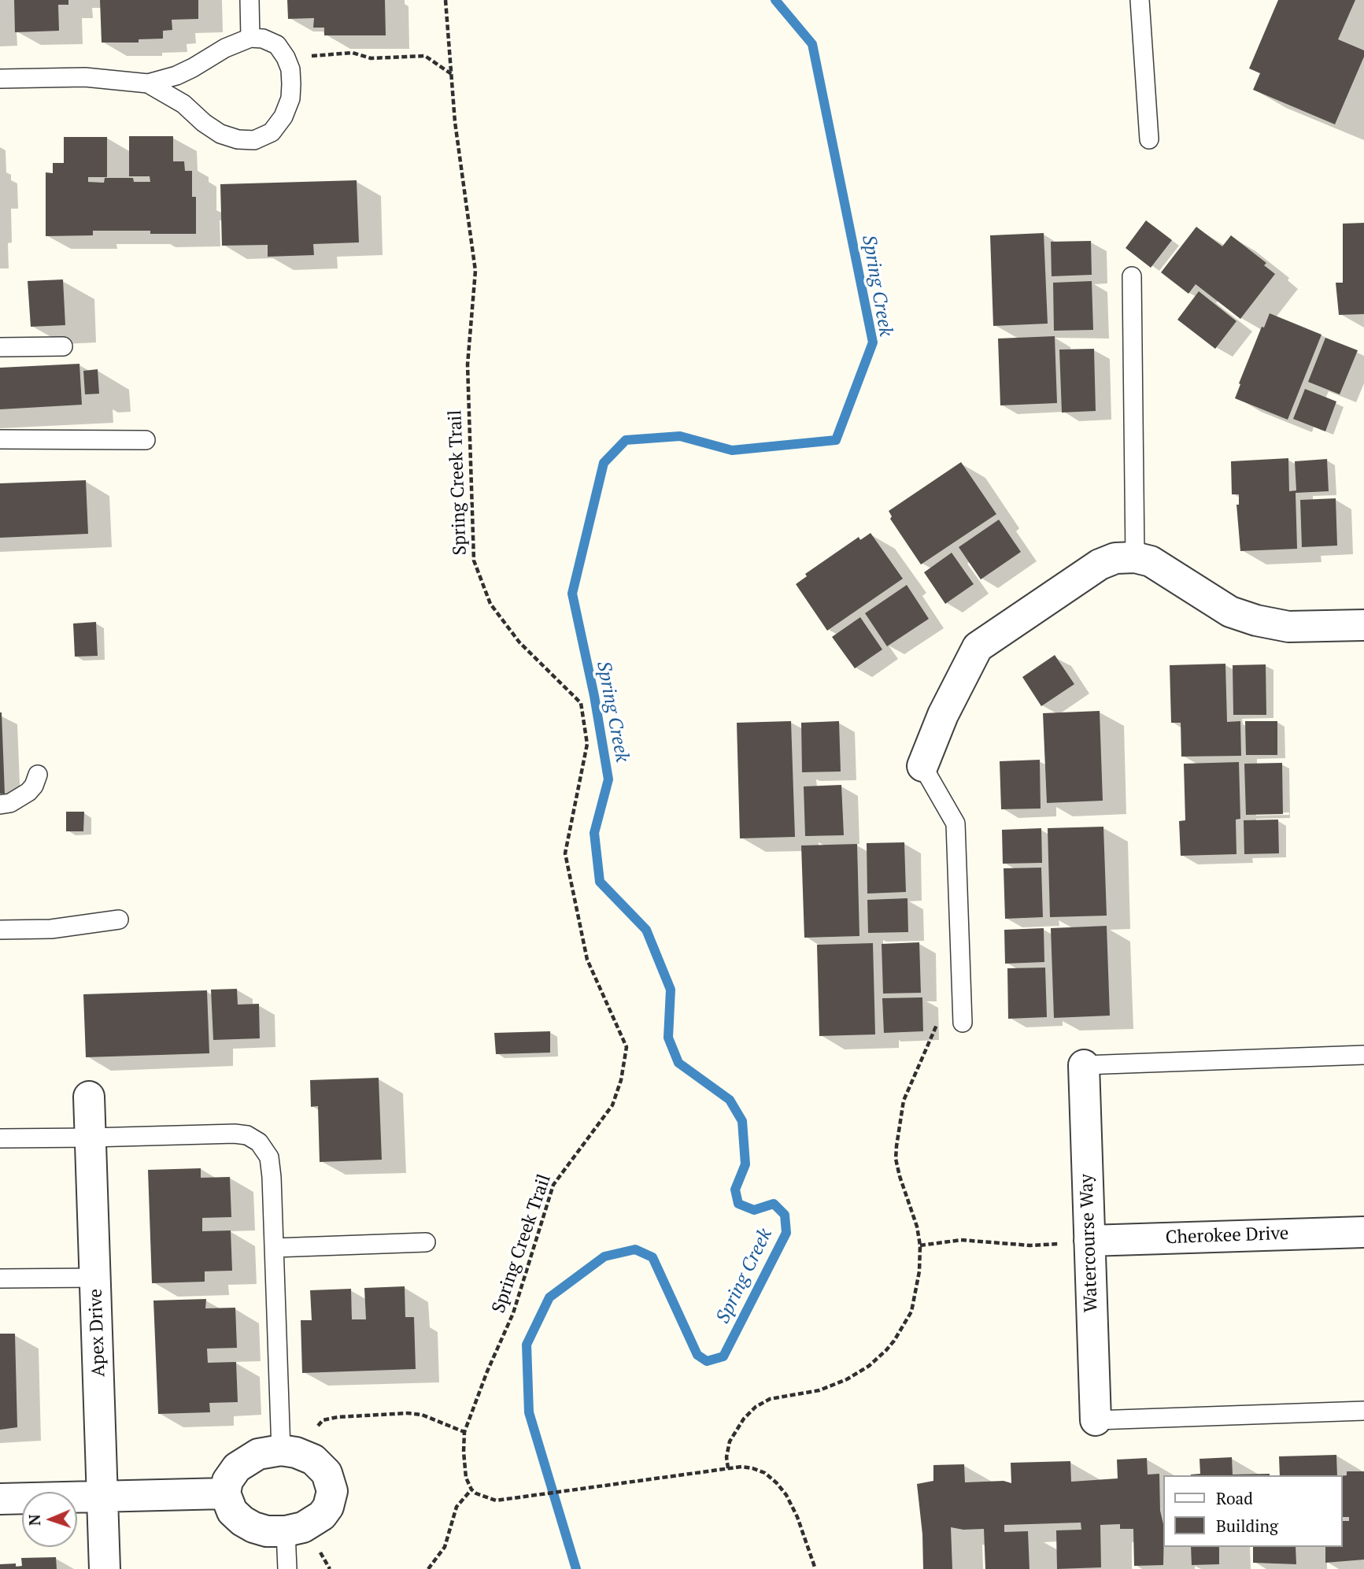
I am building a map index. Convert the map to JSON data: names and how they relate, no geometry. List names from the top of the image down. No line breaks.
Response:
{"streets":{"street":["Cherokee Drive","Watercourse Way","Apex Drive"],"path":["Spring Creek Trail"]},"crossings":[["Cherokee Drive","Watercourse Way"]],"water":["Spring Creek"],"legend":["Road","Building"],"north":"left"}
